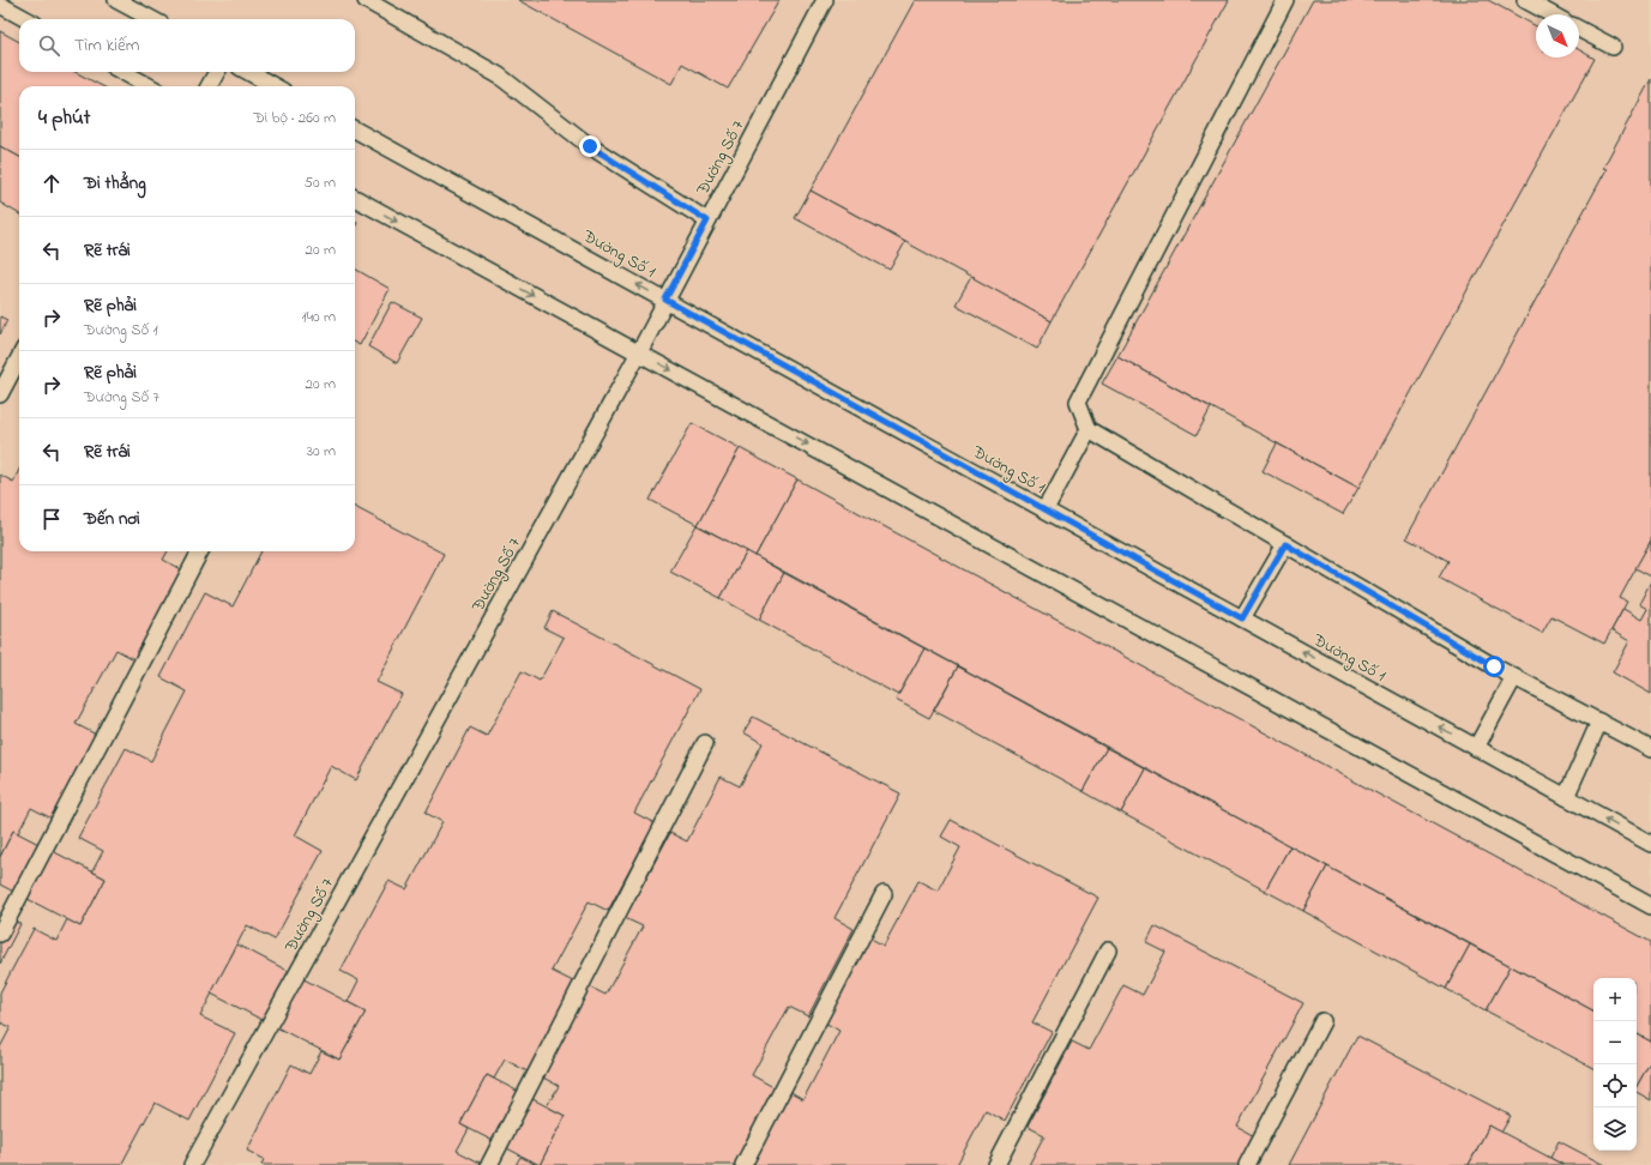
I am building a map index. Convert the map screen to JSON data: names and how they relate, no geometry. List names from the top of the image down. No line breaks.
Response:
{"streets":{"lane":["Đường Số 7","Đường Số 1"]},"crossings":[["Đường Số 7","Đường Số 1"]],"north":"bottom right","page":{"search":"Tìm kiếm","heading":["4 phút","Đi bộ · 260 m"],"list":[["Đi thẳng","50 m"],["Rẽ trái","20 m"],["Rẽ phải","Đường Số 1","140 m"],["Rẽ phải","Đường Số 7","20 m"],["Rẽ trái","30 m"],"Đến nơi"],"map_buttons":["+","−"]}}
